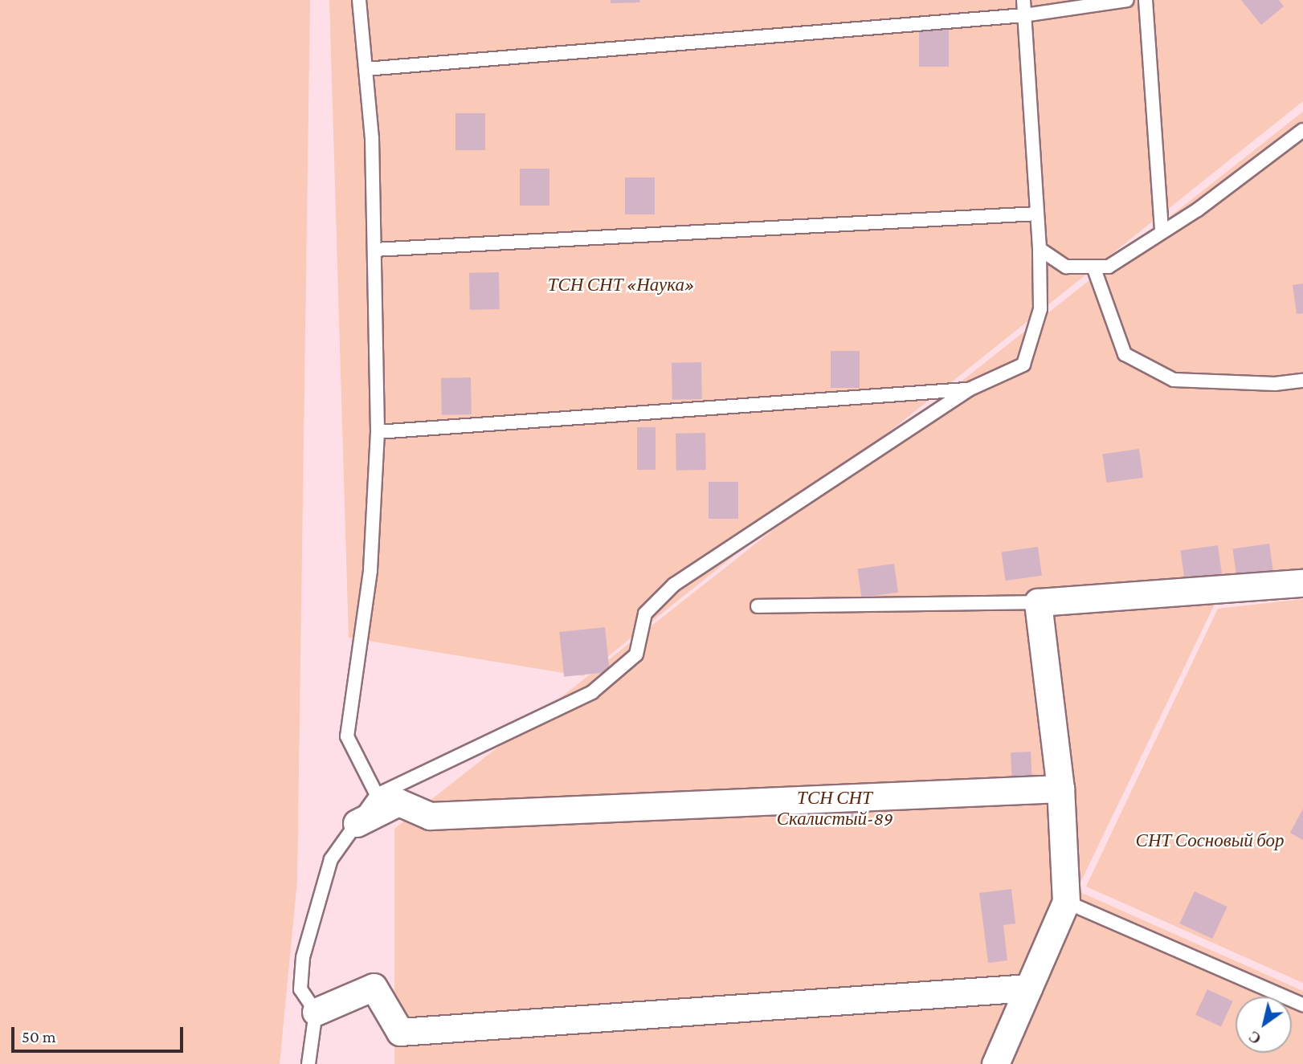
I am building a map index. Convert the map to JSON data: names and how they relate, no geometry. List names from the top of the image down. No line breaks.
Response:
{"parks":["ТСН СНТ «Наука»","ТСН СНТ Скалистый-89","СНТ Сосновый бор"],"scale_bar":"50 m","north":"bottom left"}
